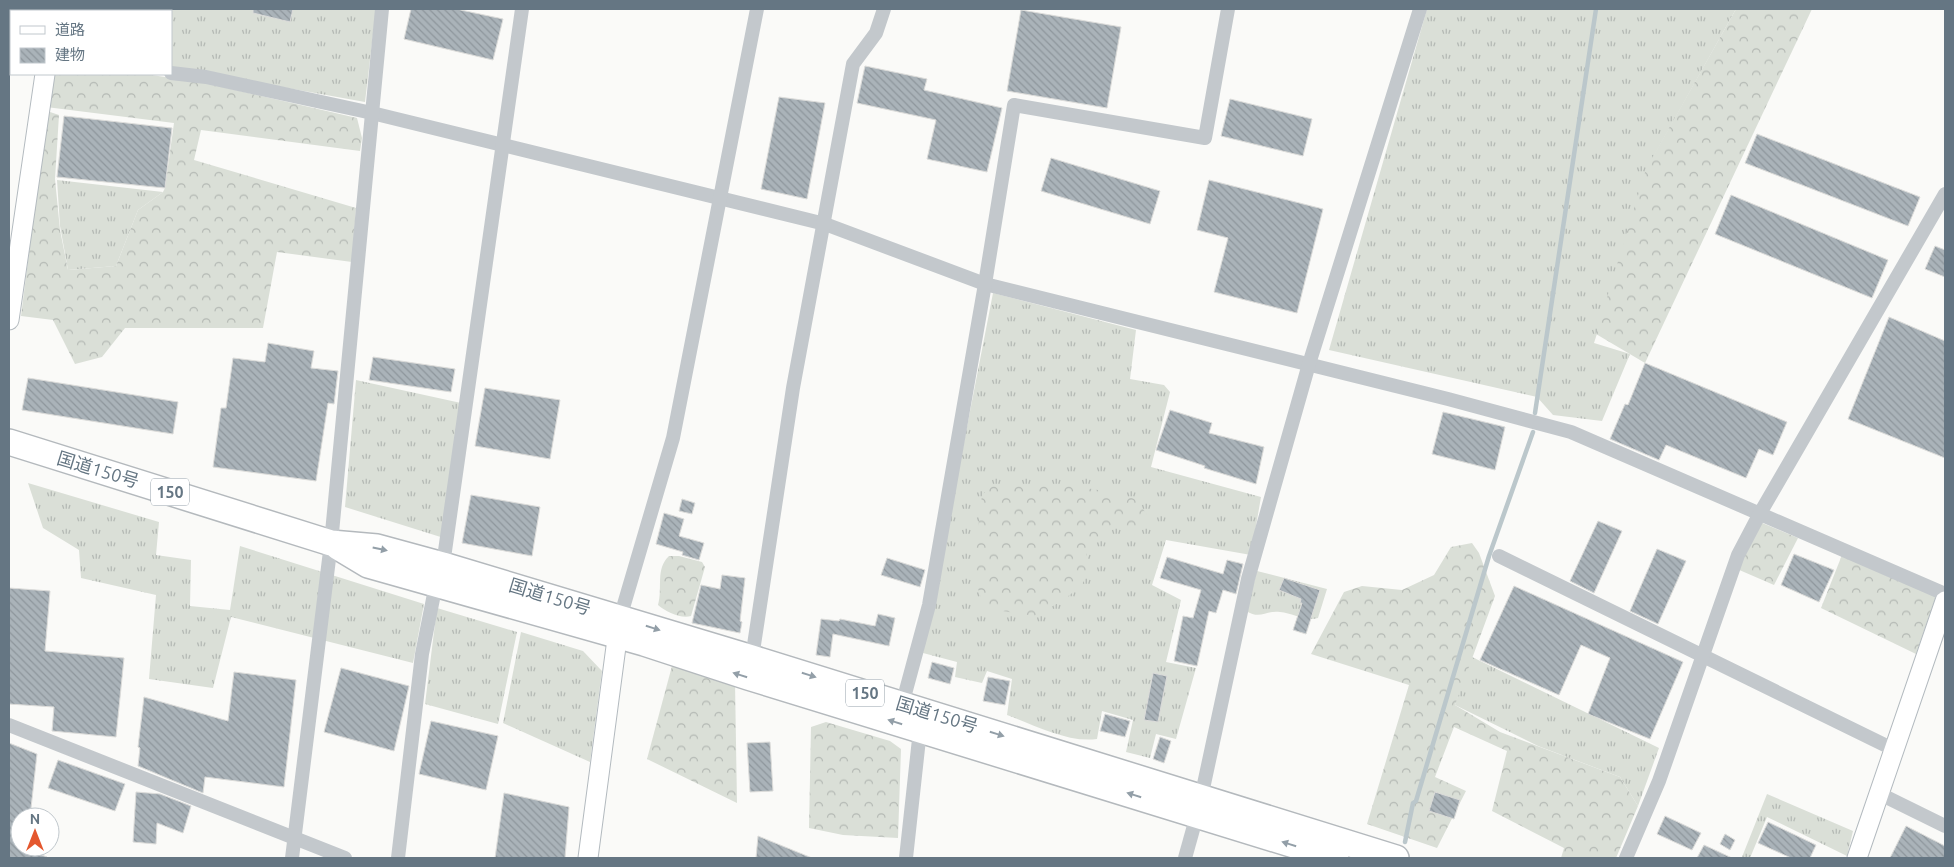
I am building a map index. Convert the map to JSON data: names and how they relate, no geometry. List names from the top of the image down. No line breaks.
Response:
{"streets":{"highway":["国道150号","150"]},"legend":["道路","建物"],"north":"top"}
